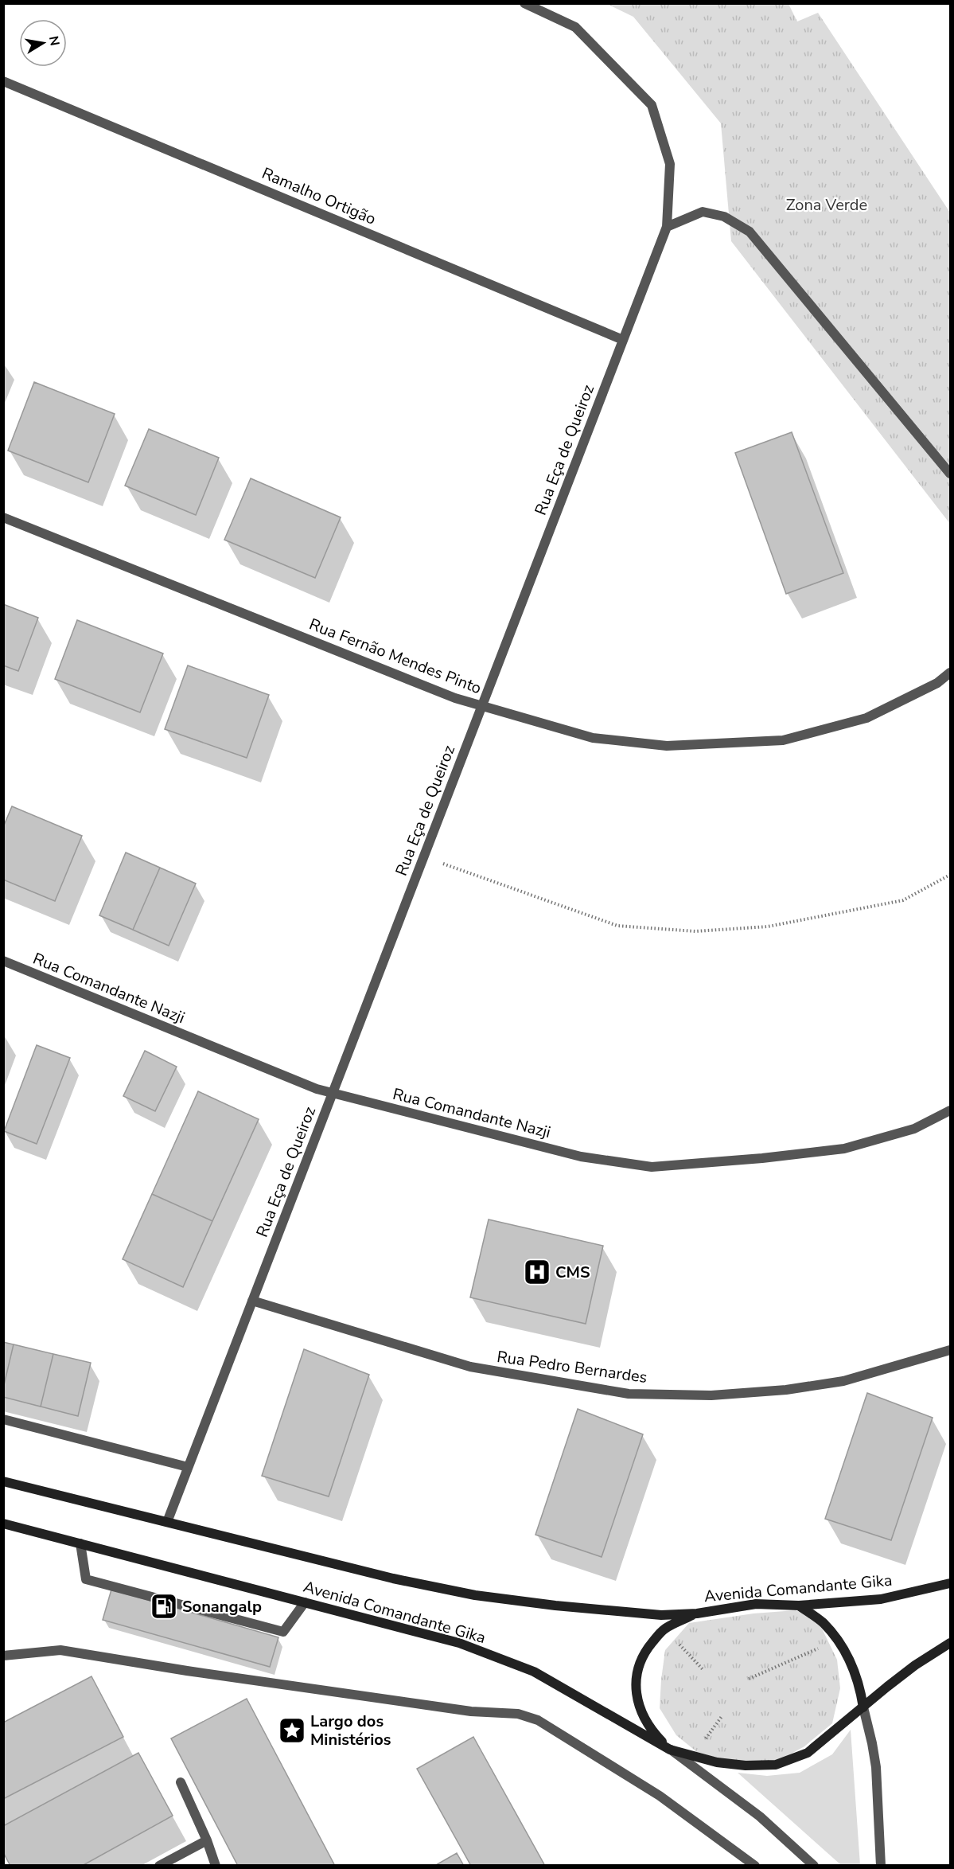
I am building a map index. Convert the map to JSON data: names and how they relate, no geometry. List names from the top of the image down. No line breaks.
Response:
{"streets":{"street":["Ramalho Ortigão","Rua Eça de Queiroz","Rua Fernão Mendes Pinto","Rua Comandante Nazji","Rua Pedro Bernardes","Avenida Comandante Gika"]},"crossings":[["Ramalho Ortigão","Rua Eça de Queiroz"],["Rua Eça de Queiroz","Rua Fernão Mendes Pinto"],["Rua Eça de Queiroz","Rua Comandante Nazji"],["Rua Eça de Queiroz","Rua Pedro Bernardes"],["Rua Eça de Queiroz","Avenida Comandante Gika"]],"parks":["Zona Verde"],"places":{"hospital":["CMS"],"fuel station":["Sonangalp"],"place":["Largo dos Ministérios"]},"north":"right"}
